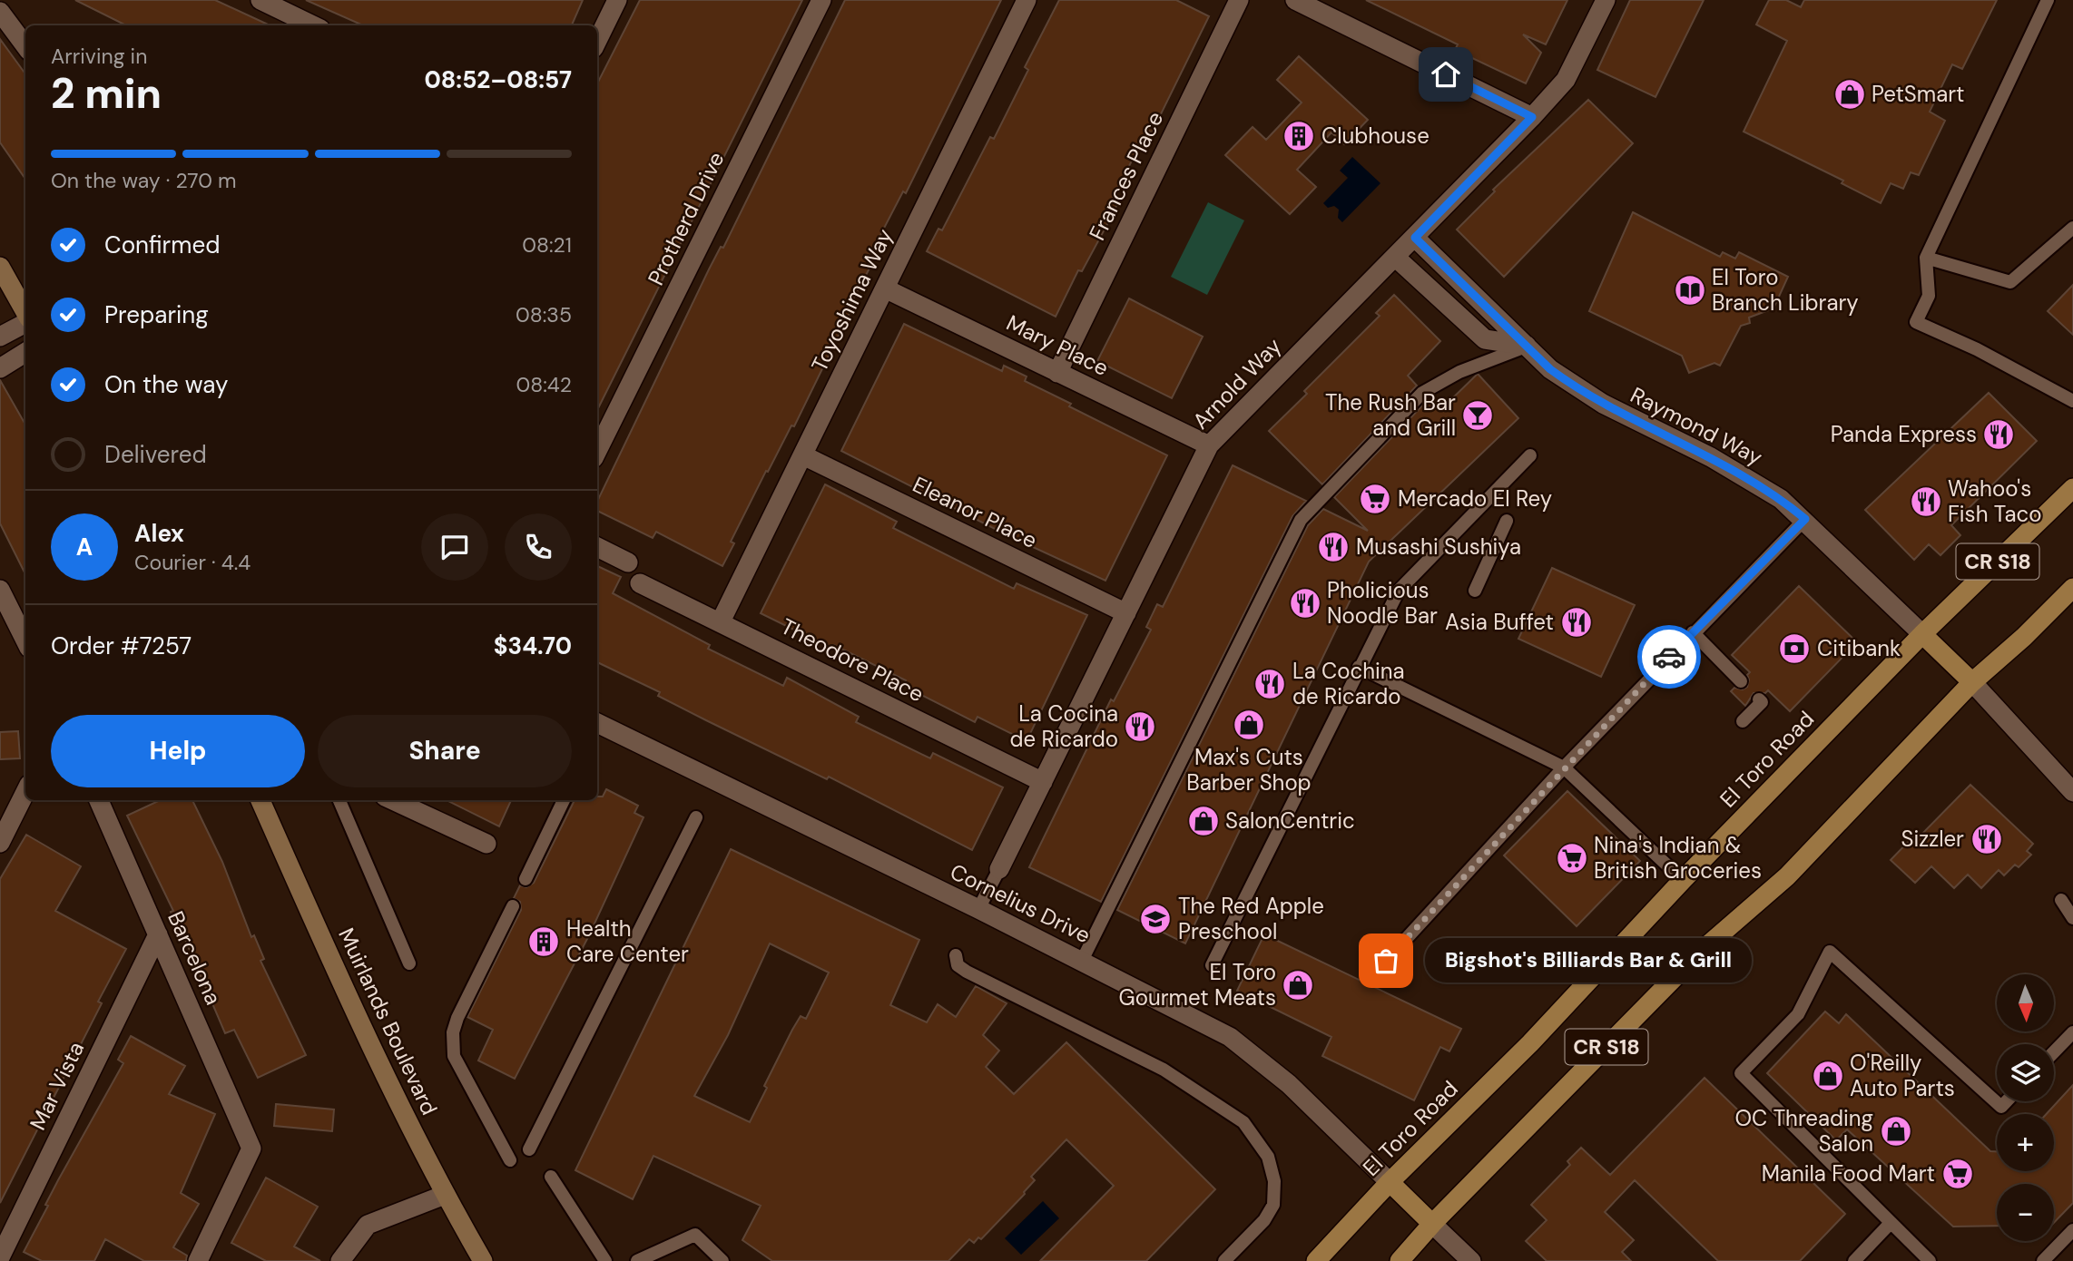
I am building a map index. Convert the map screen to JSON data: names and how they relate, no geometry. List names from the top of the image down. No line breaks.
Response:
{"streets":{"main road":["CR S18","El Toro Road","Muirlands Boulevard"],"street":["Frances Place","Protherd Drive","Toyoshima Way","Mary Place","Arnold Way","Raymond Way","Eleanor Place","Theodore Place","Cornelius Drive","Barcelona","Mar Vista"]},"crossings":[["Frances Place","Mary Place"],["Toyoshima Way","Mary Place"],["Toyoshima Way","Eleanor Place"],["Toyoshima Way","Theodore Place"],["Mary Place","Arnold Way"],["Arnold Way","Raymond Way"],["Arnold Way","Eleanor Place"],["Arnold Way","Theodore Place"],["Raymond Way","El Toro Road"],["El Toro Road","Cornelius Drive"],["Barcelona","Mar Vista"]],"places":{"shop":["PetSmart","Max's Cuts Barber Shop","SalonCentric","El Toro Gourmet Meats","O'Reilly Auto Parts","OC Threading Salon"],"building":["Clubhouse","Health Care Center"],"library":["El Toro Branch Library"],"bar":["The Rush Bar and Grill"],"restaurant":["Panda Express","Wahoo's Fish Taco","Musashi Sushiya","Pholicious Noodle Bar","Asia Buffet","La Cochina de Ricardo","La Cocina de Ricardo","Sizzler"],"supermarket":["Mercado El Rey","Nina's Indian & British Groceries","Manila Food Mart"],"bank":["Citibank"],"school or university":["The Red Apple Preschool"],"other":["Bigshot's Billiards Bar & Grill"]},"north":"bottom","page":{"heading":["2 min","Arriving in","08:52–08:57"],"panel":["Alex","Courier · 4.4","Order #7257","$34.70"],"bar":"On the way · 270 m","list":[["Confirmed","08:21"],["Preparing","08:35"],["On the way","08:42"],"Delivered"],"round":"A","buttons":["Help","Share"],"bubble":"Bigshot's Billiards Bar & Grill","map_buttons":["+","−"]}}
